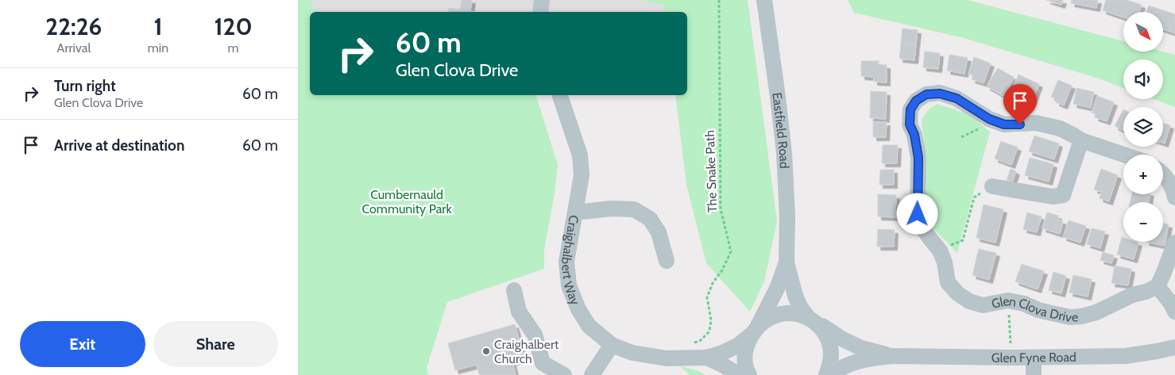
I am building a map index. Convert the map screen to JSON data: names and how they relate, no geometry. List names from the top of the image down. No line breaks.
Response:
{"streets":{"street":["Eastfield Road","Craighalbert Way","Glen Clova Drive","Glen Fyne Road"],"path":["The Snake Path"]},"crossings":[["Eastfield Road","Craighalbert Way"],["Eastfield Road","Glen Fyne Road"],["Craighalbert Way","Glen Fyne Road"]],"parks":["Cumbernauld Community Park"],"places":["Craighalbert Church"],"north":"bottom right","page":{"eta":["22:26","Arrival","1","min","120","m"],"map_buttons":["+","−"],"turn":["60 m","Glen Clova Drive"],"list":[{"name":"Turn right","note":"Glen Clova Drive","value":"60 m"},{"name":"Arrive at destination","value":"60 m"}],"buttons":["Exit","Share"]}}
